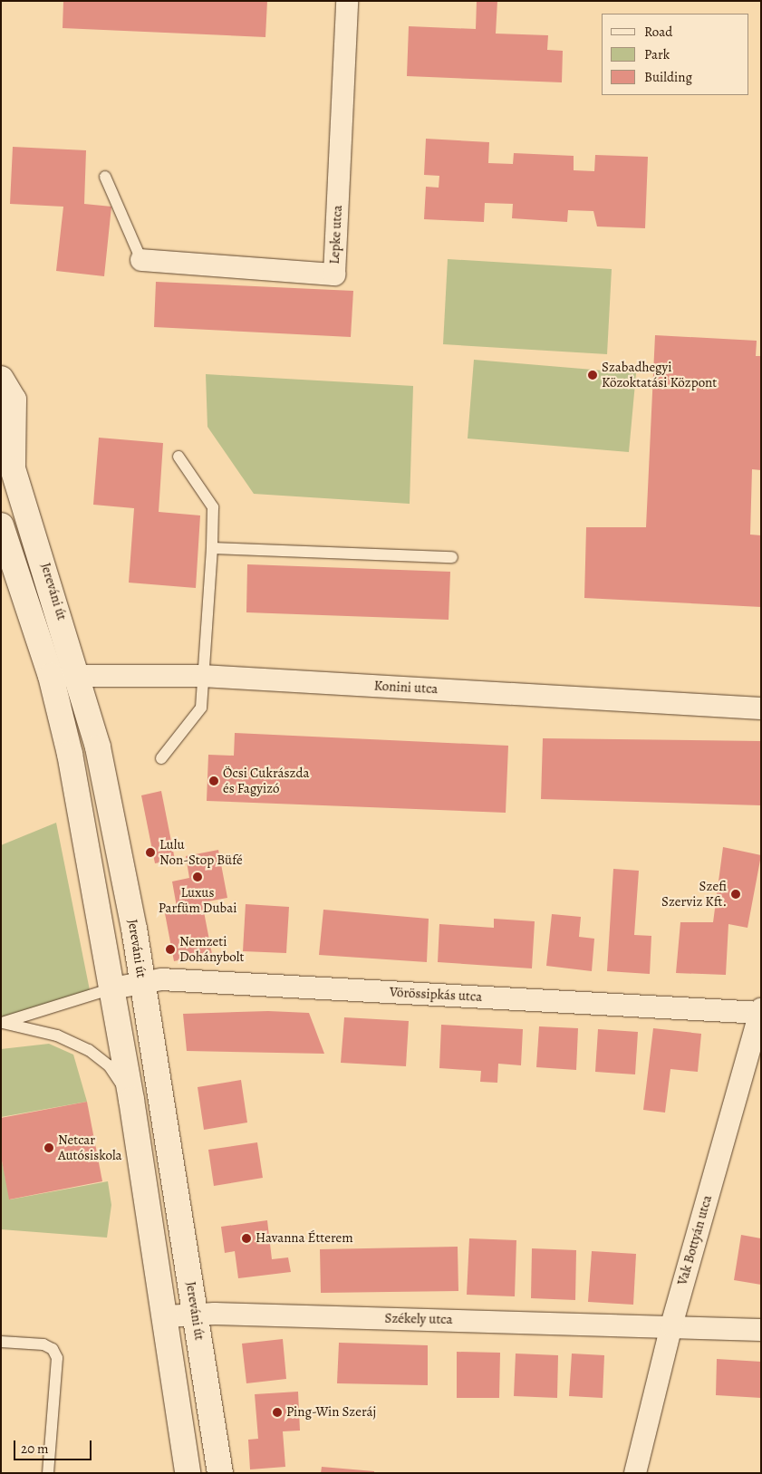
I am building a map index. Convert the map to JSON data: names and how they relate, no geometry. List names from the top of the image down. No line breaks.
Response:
{"streets":{"street":["Lepke utca","Jereváni út","Konini utca","Vörössipkás utca","Vak Bottyán utca","Székely utca"]},"crossings":[["Jereváni út","Konini utca"],["Jereváni út","Vörössipkás utca"],["Jereváni út","Székely utca"],["Vörössipkás utca","Vak Bottyán utca"],["Vak Bottyán utca","Székely utca"]],"places":["Szabadhegyi Közoktatási Központ","Öcsi Cukrászda és Fagyizó","Lulu Non-Stop Büfé","Luxus Parfüm Dubai","Szefi Szerviz Kft.","Nemzeti Dohánybolt","Netcar Autósiskola","Havanna Étterem","Ping-Win Szeráj"],"legend":["Road","Park","Building"],"scale_bar":"20 m"}
